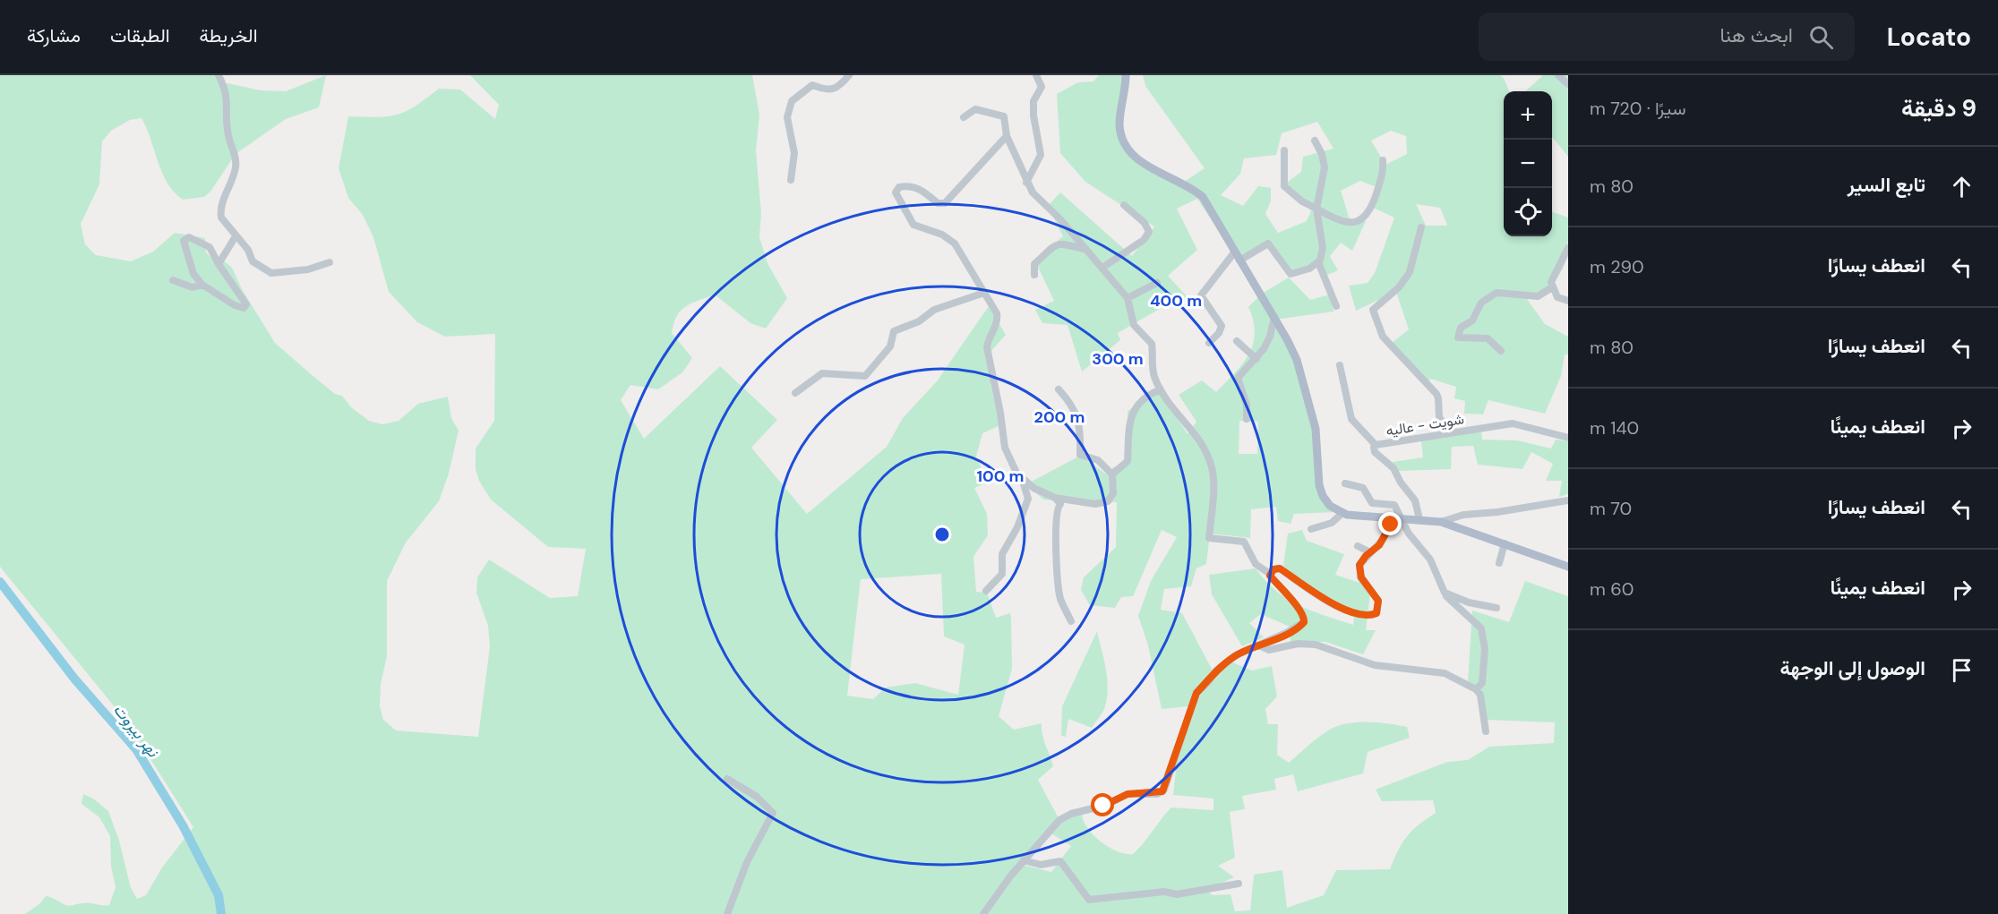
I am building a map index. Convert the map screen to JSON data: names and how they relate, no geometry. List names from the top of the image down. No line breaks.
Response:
{"streets":{"street":["شويت - عاليه"]},"water":["نهر بيروت"],"page":{"header":"Locato","search":"ابحث هنا","nav":["الخريطة","الطبقات","مشاركة"],"heading":["9 دقيقة","سيرًا · 720 m"],"map_buttons":["+","−"],"list":[["تابع السير","80 m"],["انعطف يسارًا","290 m"],["انعطف يسارًا","80 m"],["انعطف يمينًا","140 m"],["انعطف يسارًا","70 m"],["انعطف يمينًا","60 m"],"الوصول إلى الوجهة"]},"rings":["400 m","300 m","200 m","100 m"]}
